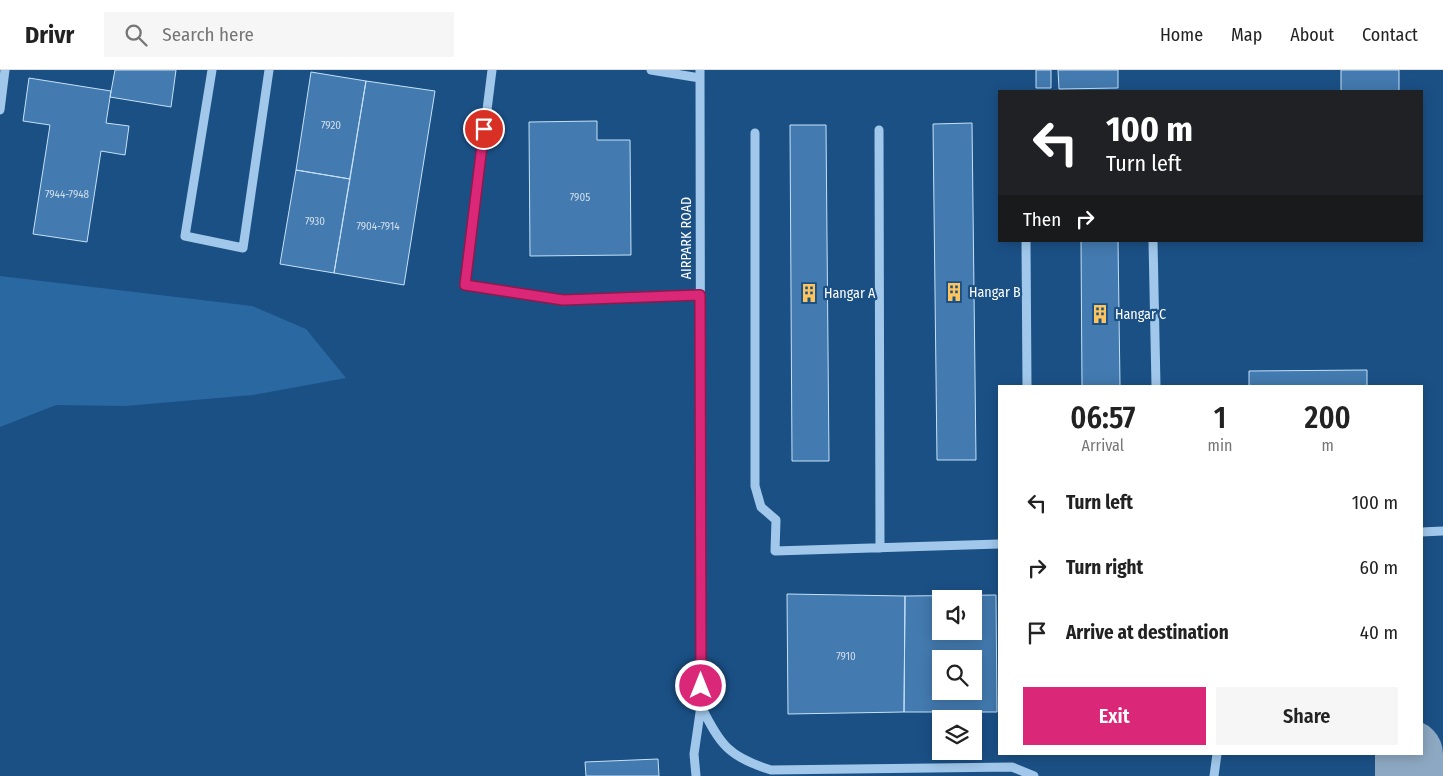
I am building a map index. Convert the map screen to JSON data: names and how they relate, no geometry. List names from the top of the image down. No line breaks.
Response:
{"streets":{"street":["AIRPARK ROAD"]},"places":{"building":["Hangar B","Hangar A","Hangar C"]},"house_numbers":["7920","7944-7948","7905","7930","7904-7914","7910"],"page":{"header":"Drivr","search":"Search here","nav":["Home","Map","About","Contact"],"turn":["100 m","Turn left"],"then":"Then","eta":["06:57","Arrival","1","min","200","m"],"list":[{"name":"Turn left","value":"100 m"},{"name":"Turn right","value":"60 m"},{"name":"Arrive at destination","value":"40 m"}],"buttons":["Exit","Share"]}}
